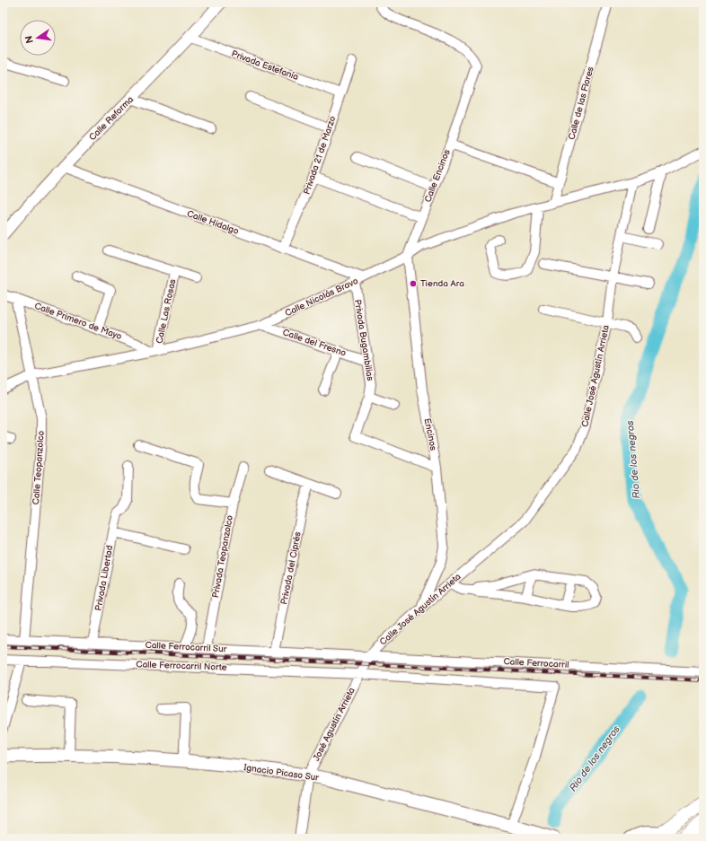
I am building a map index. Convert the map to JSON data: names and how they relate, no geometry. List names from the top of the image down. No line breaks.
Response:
{"streets":{"main road":["Ignacio Picaso Sur"],"street":["Privada Estefanía","Calle de las Flores","Calle Reforma","Privada 21 de Marzo","Calle Encinos","Calle Hidalgo","Calle Nicolás Bravo","Calle Las Rosas","Calle Primero de Mayo","Privada Bugambilias","Calle del Fresno","Calle José Agustín Arrieta","Encinos","Calle Teopanzolco","Privada Teopanzolco","Privada del Ciprés","Privada Libertad","Calle Ferrocarril Sur","Calle Ferrocarril","Calle Ferrocarril Norte","José Agustín Arrieta"]},"crossings":[["Privada Estefanía","Calle Reforma"],["Privada Estefanía","Privada 21 de Marzo"],["Calle de las Flores","Calle Nicolás Bravo"],["Calle Reforma","Calle Hidalgo"],["Privada 21 de Marzo","Calle Hidalgo"],["Calle Encinos","Calle Nicolás Bravo"],["Calle Encinos","Encinos"],["Calle Hidalgo","Calle Nicolás Bravo"],["Calle Hidalgo","Privada Bugambilias"],["Calle Nicolás Bravo","Calle Las Rosas"],["Calle Nicolás Bravo","Calle Primero de Mayo"],["Calle Nicolás Bravo","Privada Bugambilias"],["Calle Nicolás Bravo","Calle del Fresno"],["Calle Nicolás Bravo","Calle José Agustín Arrieta"],["Calle Nicolás Bravo","Encinos"],["Calle Nicolás Bravo","Calle Teopanzolco"],["Calle Las Rosas","Calle Primero de Mayo"],["Calle Primero de Mayo","Calle Teopanzolco"],["Privada Bugambilias","Calle del Fresno"],["Privada Bugambilias","Encinos"],["Calle José Agustín Arrieta","Encinos"],["Calle José Agustín Arrieta","Calle Ferrocarril Sur"],["Calle José Agustín Arrieta","Calle Ferrocarril"],["Calle José Agustín Arrieta","Calle Ferrocarril Norte"],["Calle José Agustín Arrieta","José Agustín Arrieta"],["Calle Teopanzolco","Calle Ferrocarril Sur"],["Privada Teopanzolco","Calle Ferrocarril Sur"],["Privada del Ciprés","Calle Ferrocarril Sur"],["Privada Libertad","Calle Ferrocarril Sur"],["Calle Ferrocarril Sur","Calle Ferrocarril"],["Calle Ferrocarril Norte","José Agustín Arrieta"],["José Agustín Arrieta","Ignacio Picaso Sur"]],"water":["Rio de los negros"],"places":["Tienda Ara"],"north":"left"}
